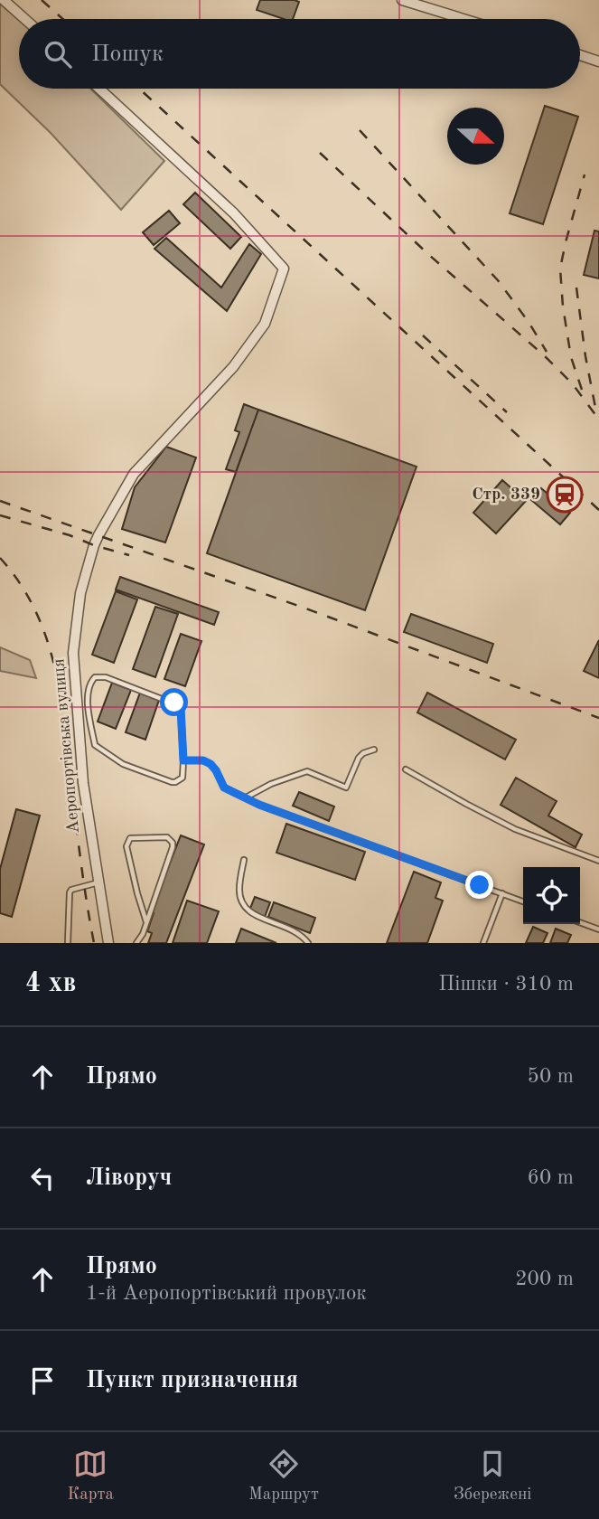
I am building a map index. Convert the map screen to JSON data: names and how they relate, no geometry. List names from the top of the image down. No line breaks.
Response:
{"streets":{"street":["Аеропортівська вулиця"]},"places":{"station":["Стр. 339"]},"north":"right","page":{"search":"Пошук","heading":["4 хв","Пішки · 310 m"],"list":[["Прямо","50 m"],["Ліворуч","60 m"],["Прямо","1-й Аеропортівський провулок","200 m"],"Пункт призначення"],"nav":["Карта","Маршрут","Збережені"]}}
